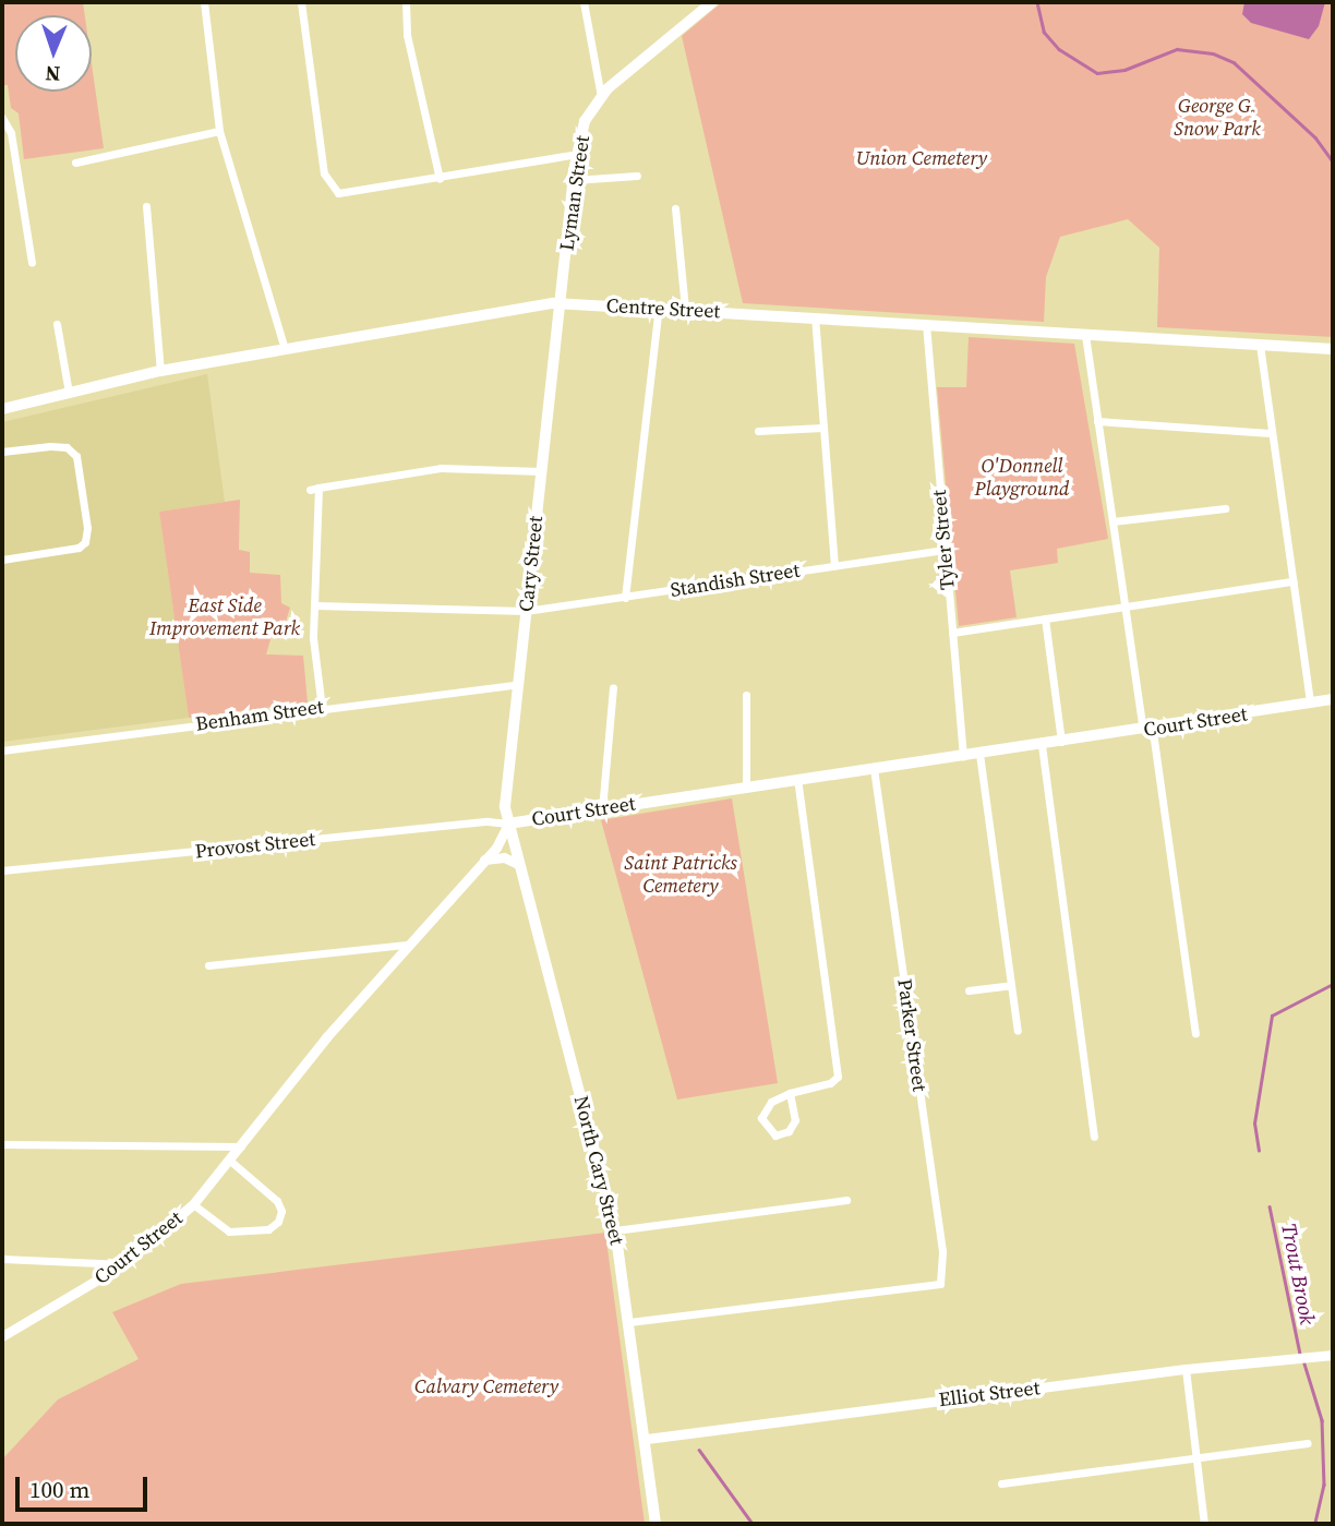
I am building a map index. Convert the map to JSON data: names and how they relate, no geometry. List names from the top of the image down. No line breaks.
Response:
{"streets":{"main road":["Lyman Street","Centre Street","Cary Street","Court Street","North Cary Street"],"street":["Tyler Street","Standish Street","Benham Street","Provost Street","Parker Street","Elliot Street"]},"crossings":[["Lyman Street","Centre Street"],["Lyman Street","Cary Street"],["Centre Street","Tyler Street"],["Centre Street","Cary Street"],["Tyler Street","Standish Street"],["Tyler Street","Court Street"],["Cary Street","Standish Street"],["Cary Street","Benham Street"],["Cary Street","Court Street"],["Cary Street","Provost Street"],["Cary Street","North Cary Street"],["Court Street","Provost Street"],["Court Street","Parker Street"],["Court Street","North Cary Street"],["Provost Street","North Cary Street"],["Parker Street","North Cary Street"],["North Cary Street","Elliot Street"]],"water":["Trout Brook"],"parks":["George G. Snow Park","Union Cemetery","O'Donnell Playground","East Side Improvement Park","Saint Patricks Cemetery","Calvary Cemetery"],"scale_bar":"100 m","north":"bottom"}
